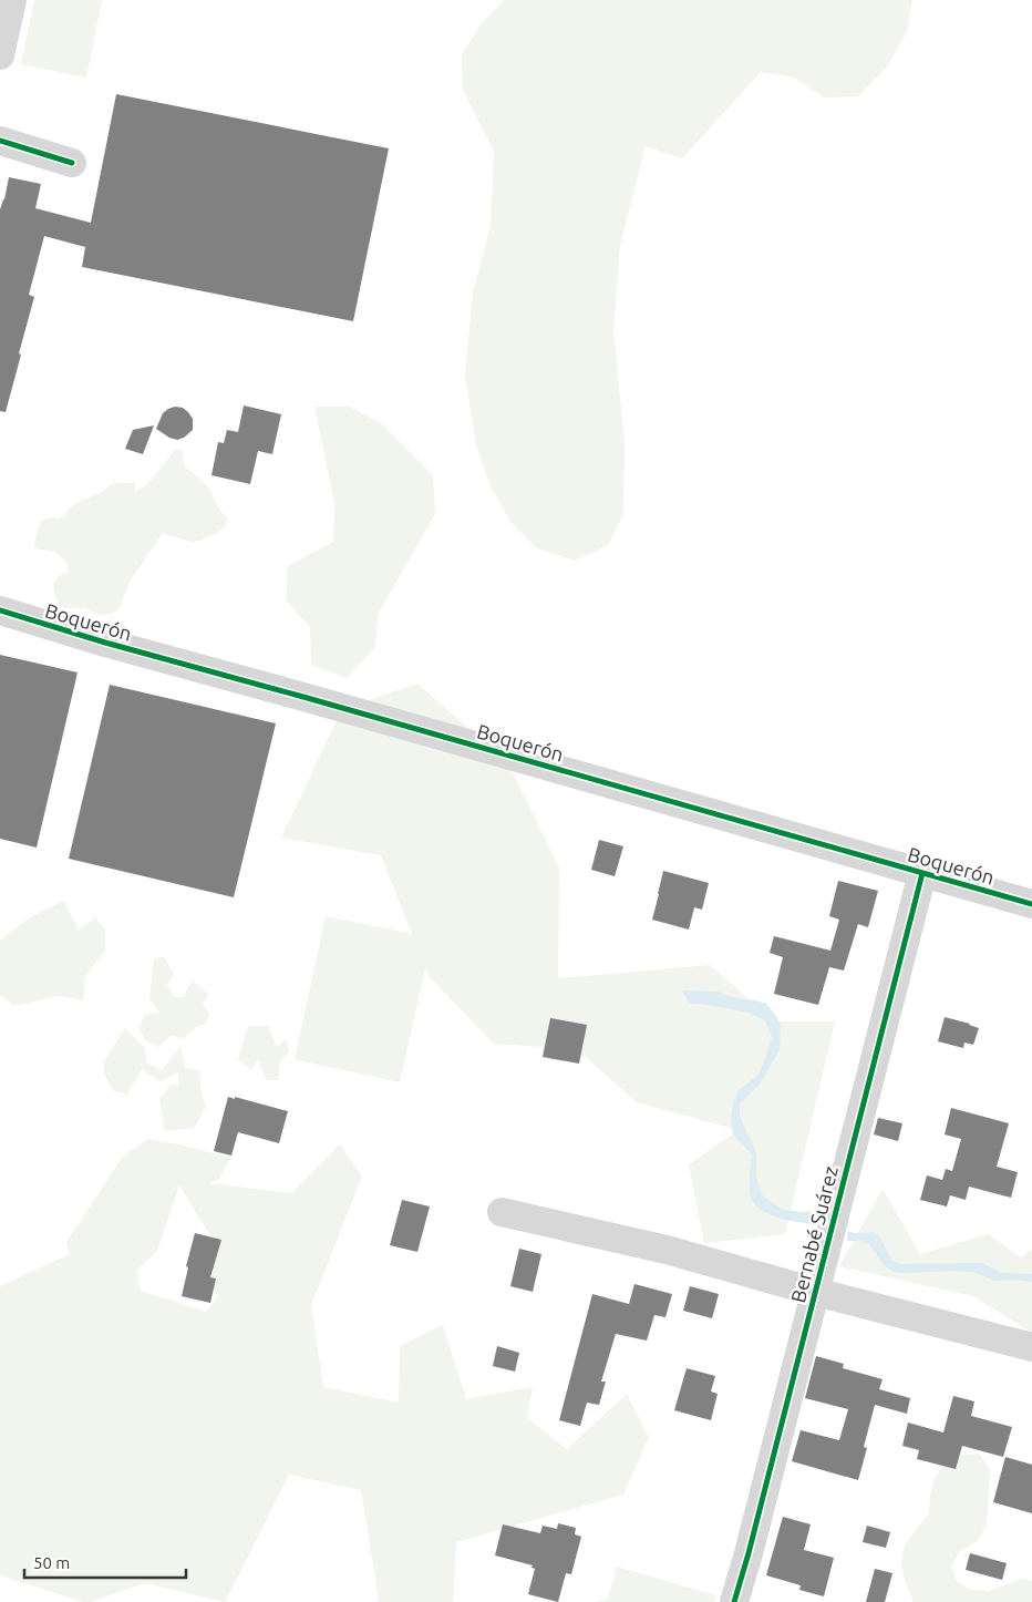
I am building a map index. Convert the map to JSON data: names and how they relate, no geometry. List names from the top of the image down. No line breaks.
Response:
{"streets":{"street":["Boquerón","Bernabé Suárez"]},"crossings":[["Boquerón","Bernabé Suárez"]],"scale_bar":"50 m"}
